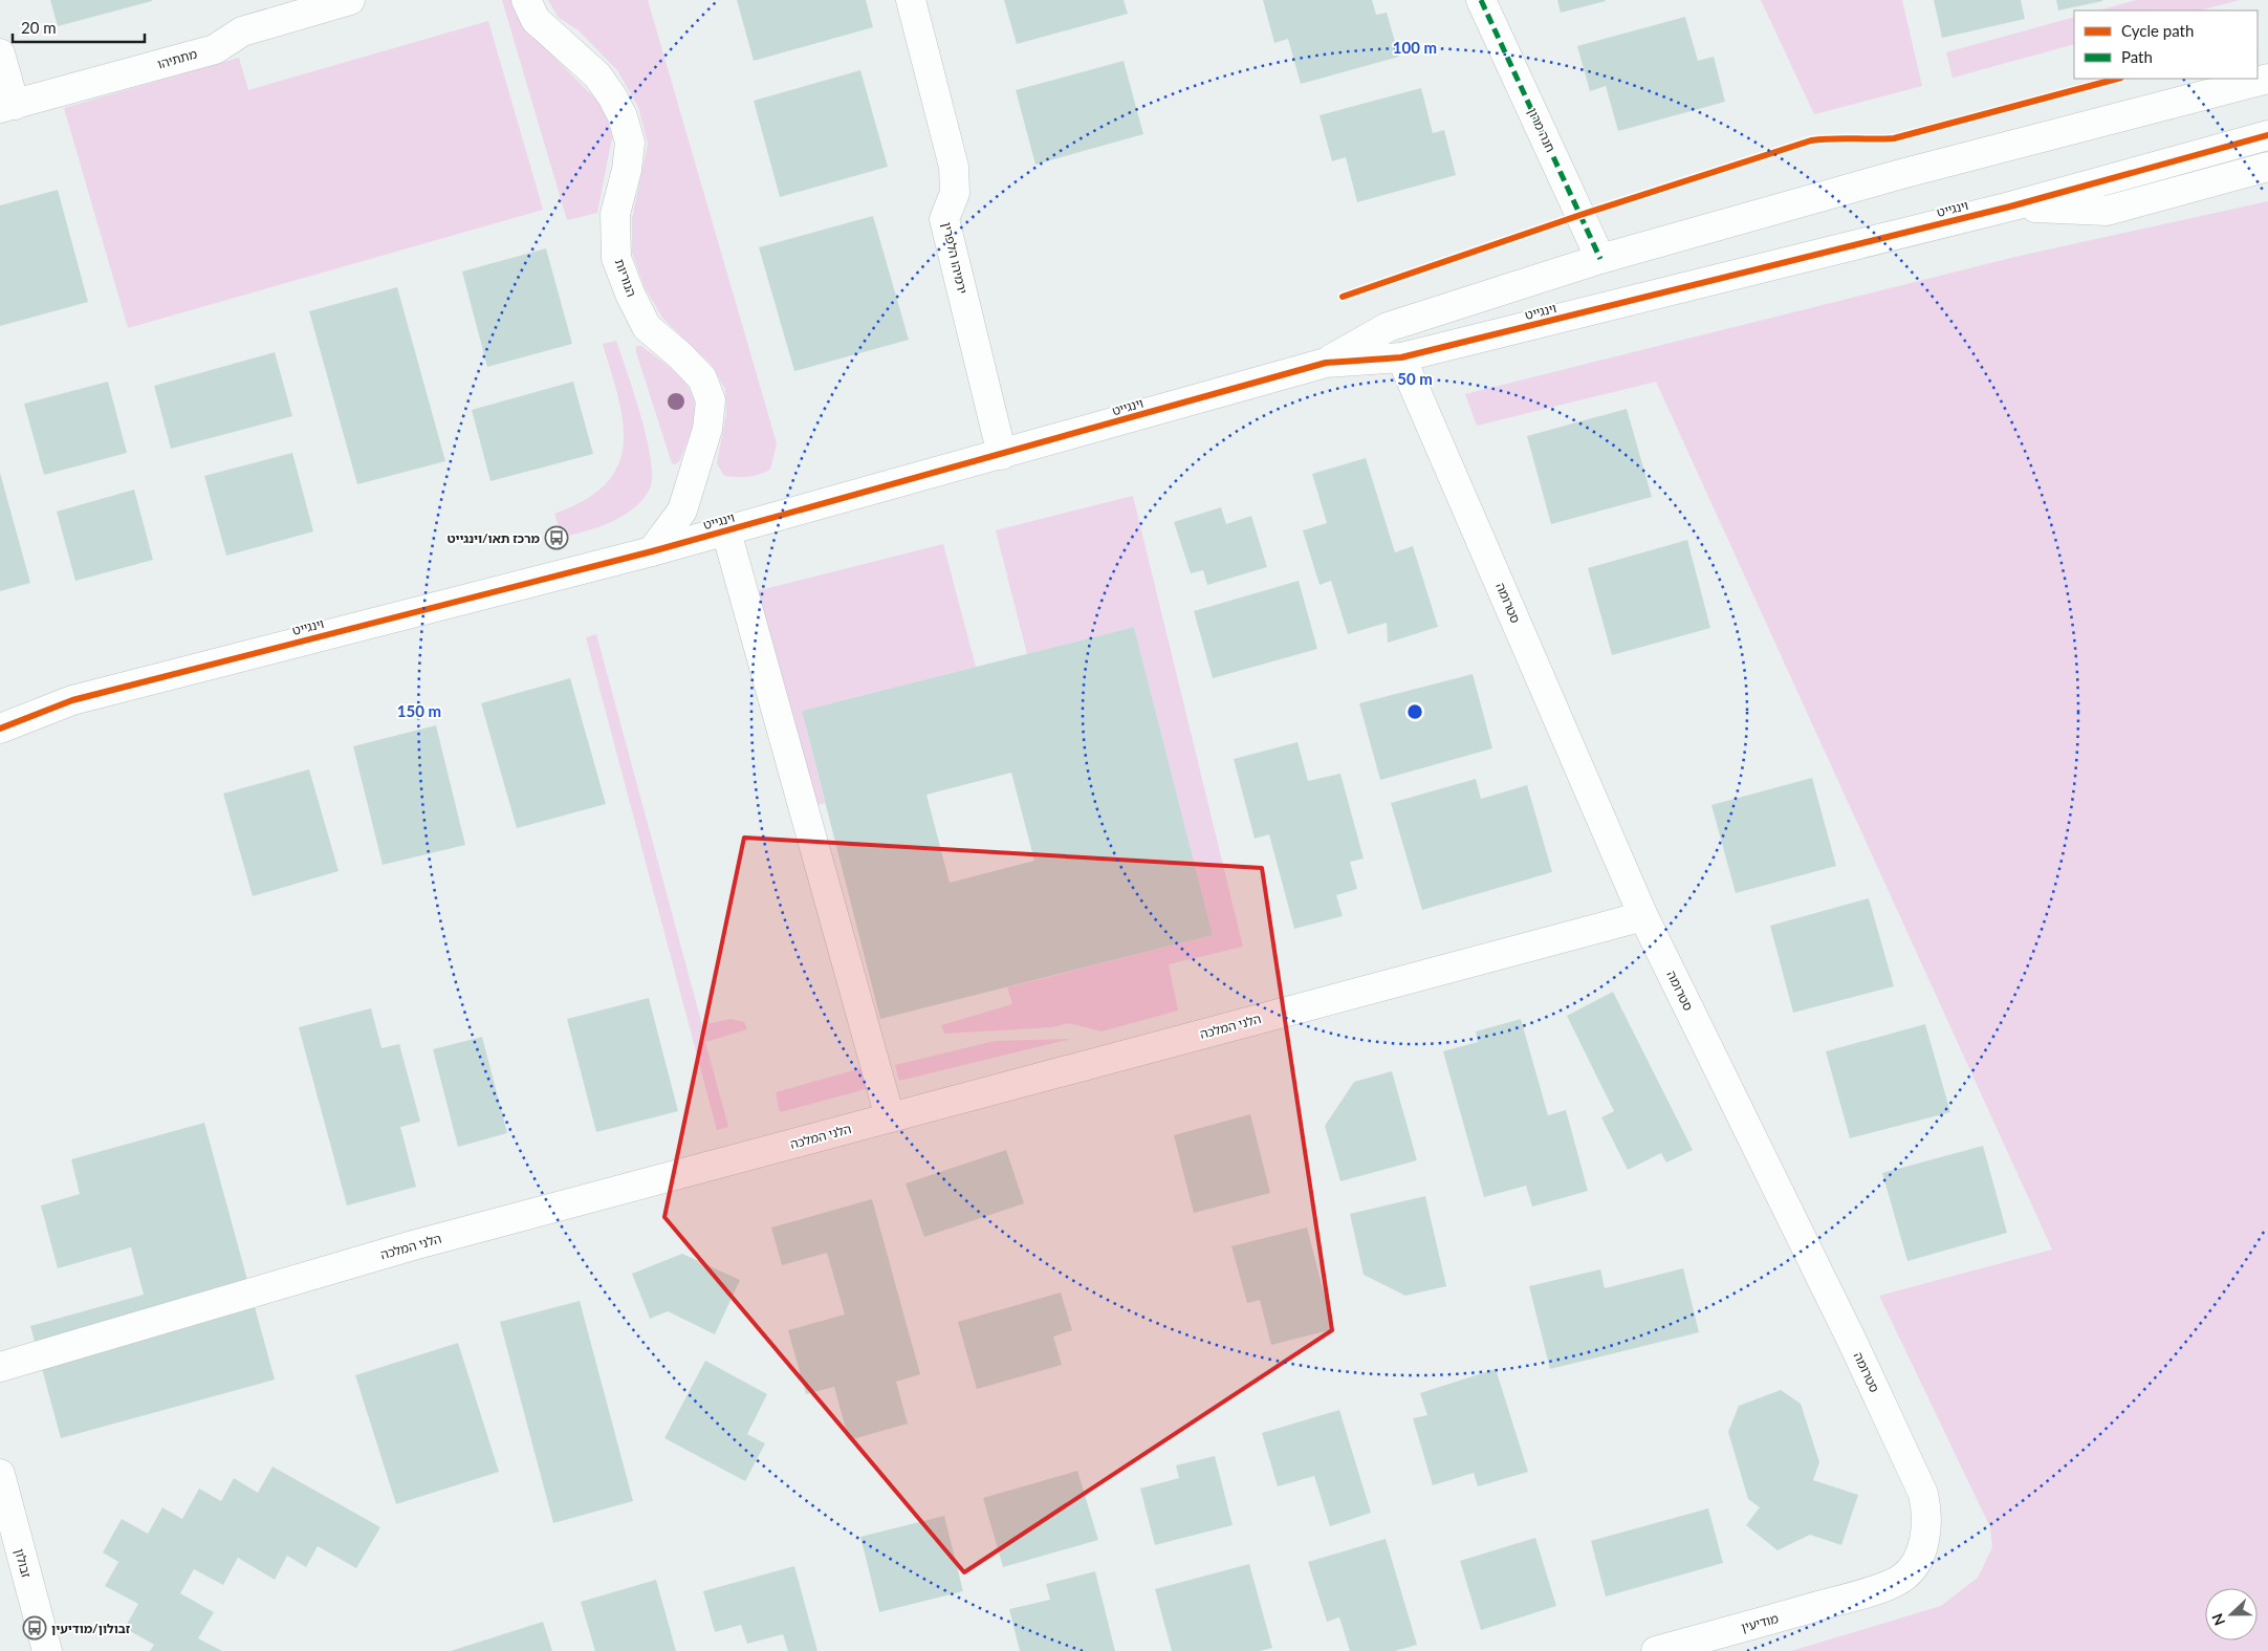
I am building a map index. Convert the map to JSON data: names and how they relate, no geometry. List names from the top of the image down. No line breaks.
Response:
{"streets":{"street":["מתתיהו","חנה מרון","וינגייט","ירמיהו הלפרין","הנוריות","סטרומה","הלני המלכה","זבולון","מודיעין"]},"crossings":[["חנה מרון","וינגייט"],["וינגייט","ירמיהו הלפרין"],["וינגייט","הנוריות"],["וינגייט","סטרומה"],["סטרומה","הלני המלכה"],["סטרומה","מודיעין"]],"places":{"bus stop":["מרכז תאו/וינגייט","זבולון/מודיעין"]},"legend":["Cycle path","Path"],"scale_bar":"20 m","north":"left","rings":["100 m","50 m","150 m"]}
